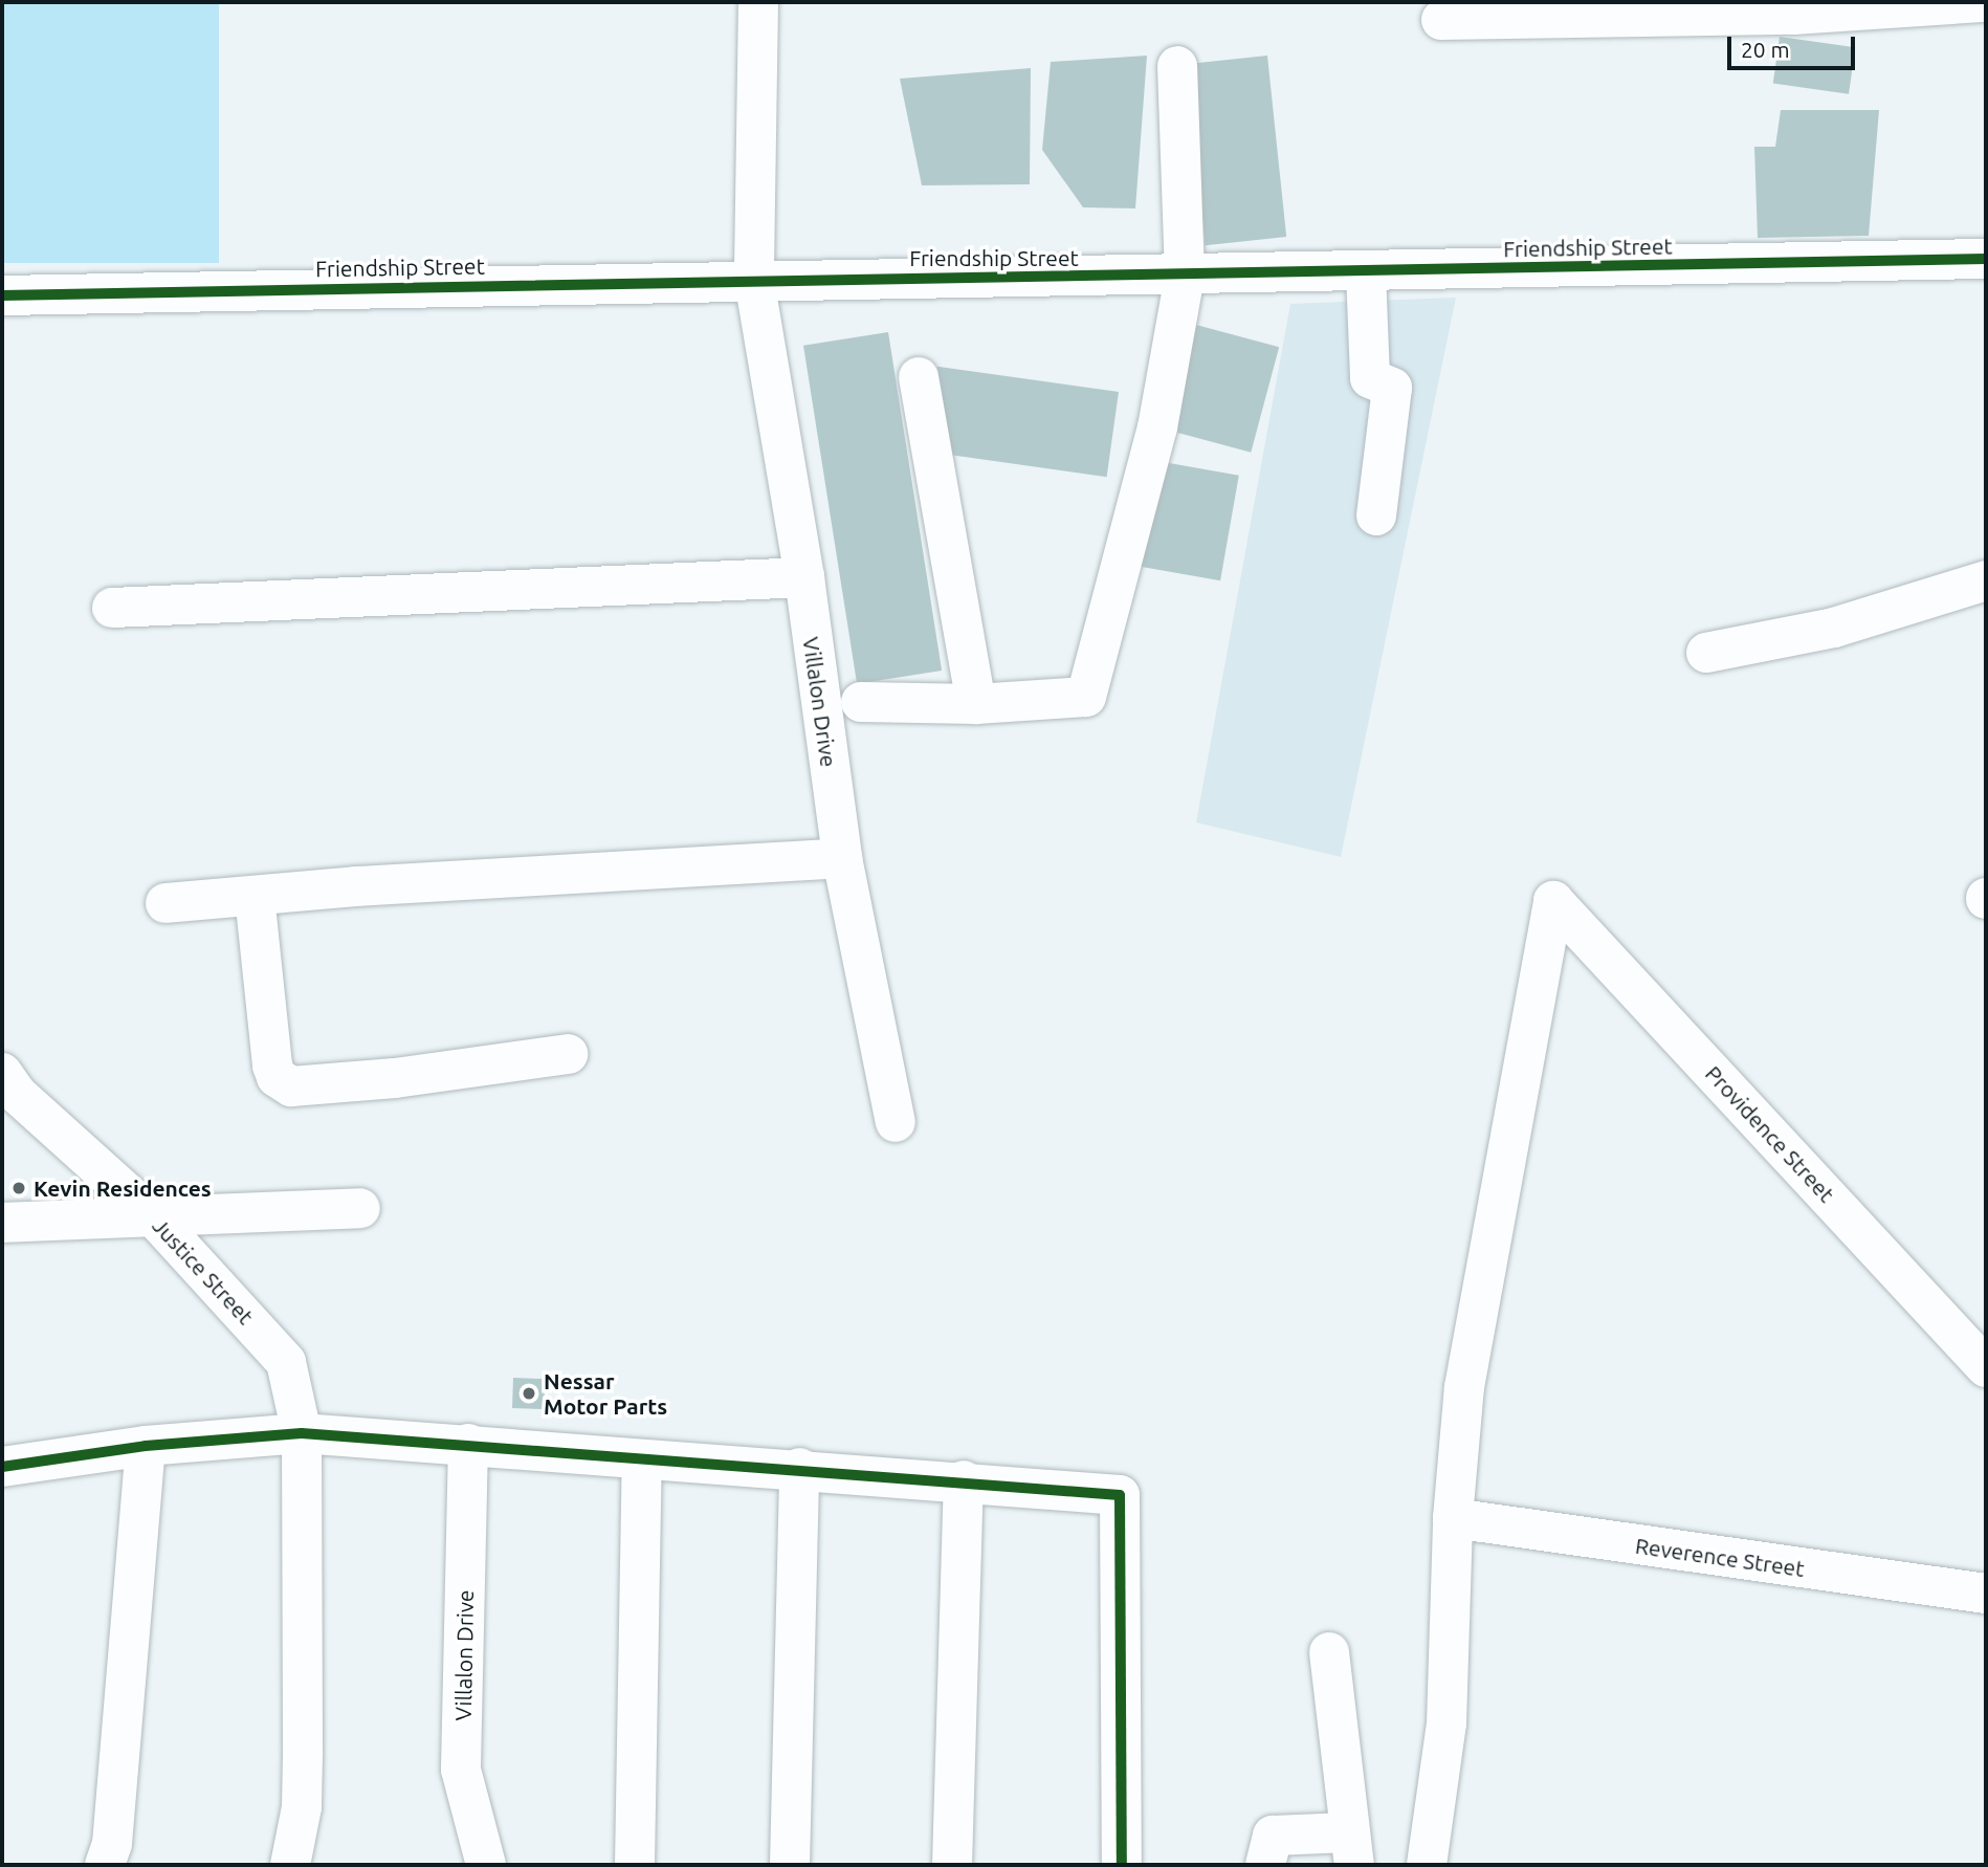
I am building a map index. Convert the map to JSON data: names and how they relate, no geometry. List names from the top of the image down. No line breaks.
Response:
{"streets":{"street":["Friendship Street","Villalon Drive","Providence Street","Justice Street","Reverence Street"]},"crossings":[["Friendship Street","Villalon Drive"],["Providence Street","Reverence Street"]],"places":["Kevin Residences","Nessar Motor Parts"],"scale_bar":"20 m"}
